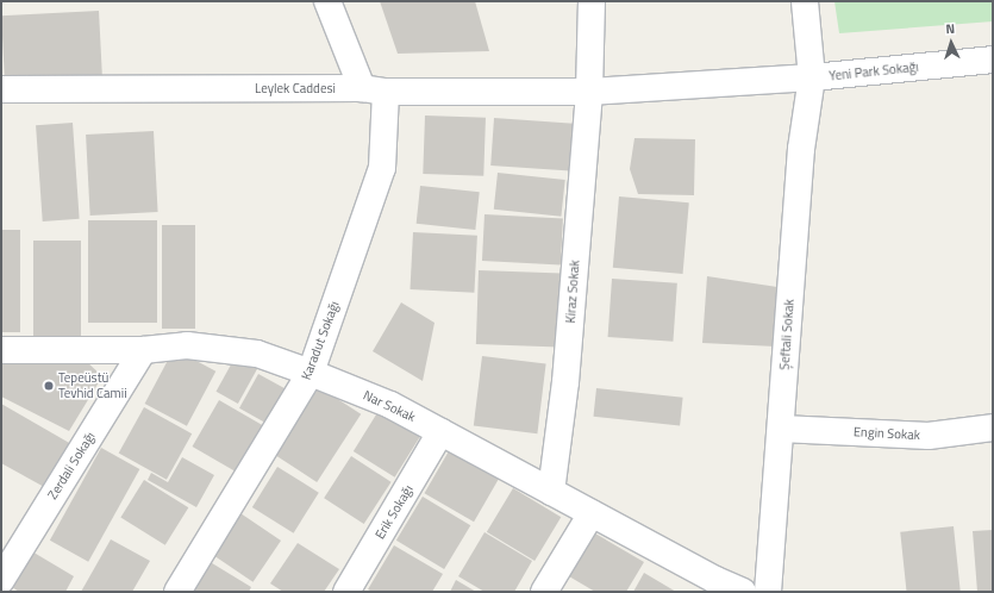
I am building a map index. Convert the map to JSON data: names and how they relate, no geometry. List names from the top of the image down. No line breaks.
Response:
{"streets":{"street":["Yeni Park Sokağı","Leylek Caddesi","Kiraz Sokak","Şeftali Sokak","Karadut Sokağı","Nar Sokak","Engin Sokak","Zerdali Sokağı","Erik Sokağı"]},"crossings":[["Yeni Park Sokağı","Leylek Caddesi"],["Yeni Park Sokağı","Kiraz Sokak"],["Yeni Park Sokağı","Şeftali Sokak"],["Leylek Caddesi","Kiraz Sokak"],["Leylek Caddesi","Karadut Sokağı"],["Kiraz Sokak","Nar Sokak"],["Şeftali Sokak","Engin Sokak"],["Karadut Sokağı","Nar Sokak"],["Nar Sokak","Zerdali Sokağı"],["Nar Sokak","Erik Sokağı"]],"places":["Tepeüstü Tevhid Camii"],"north":"top"}
